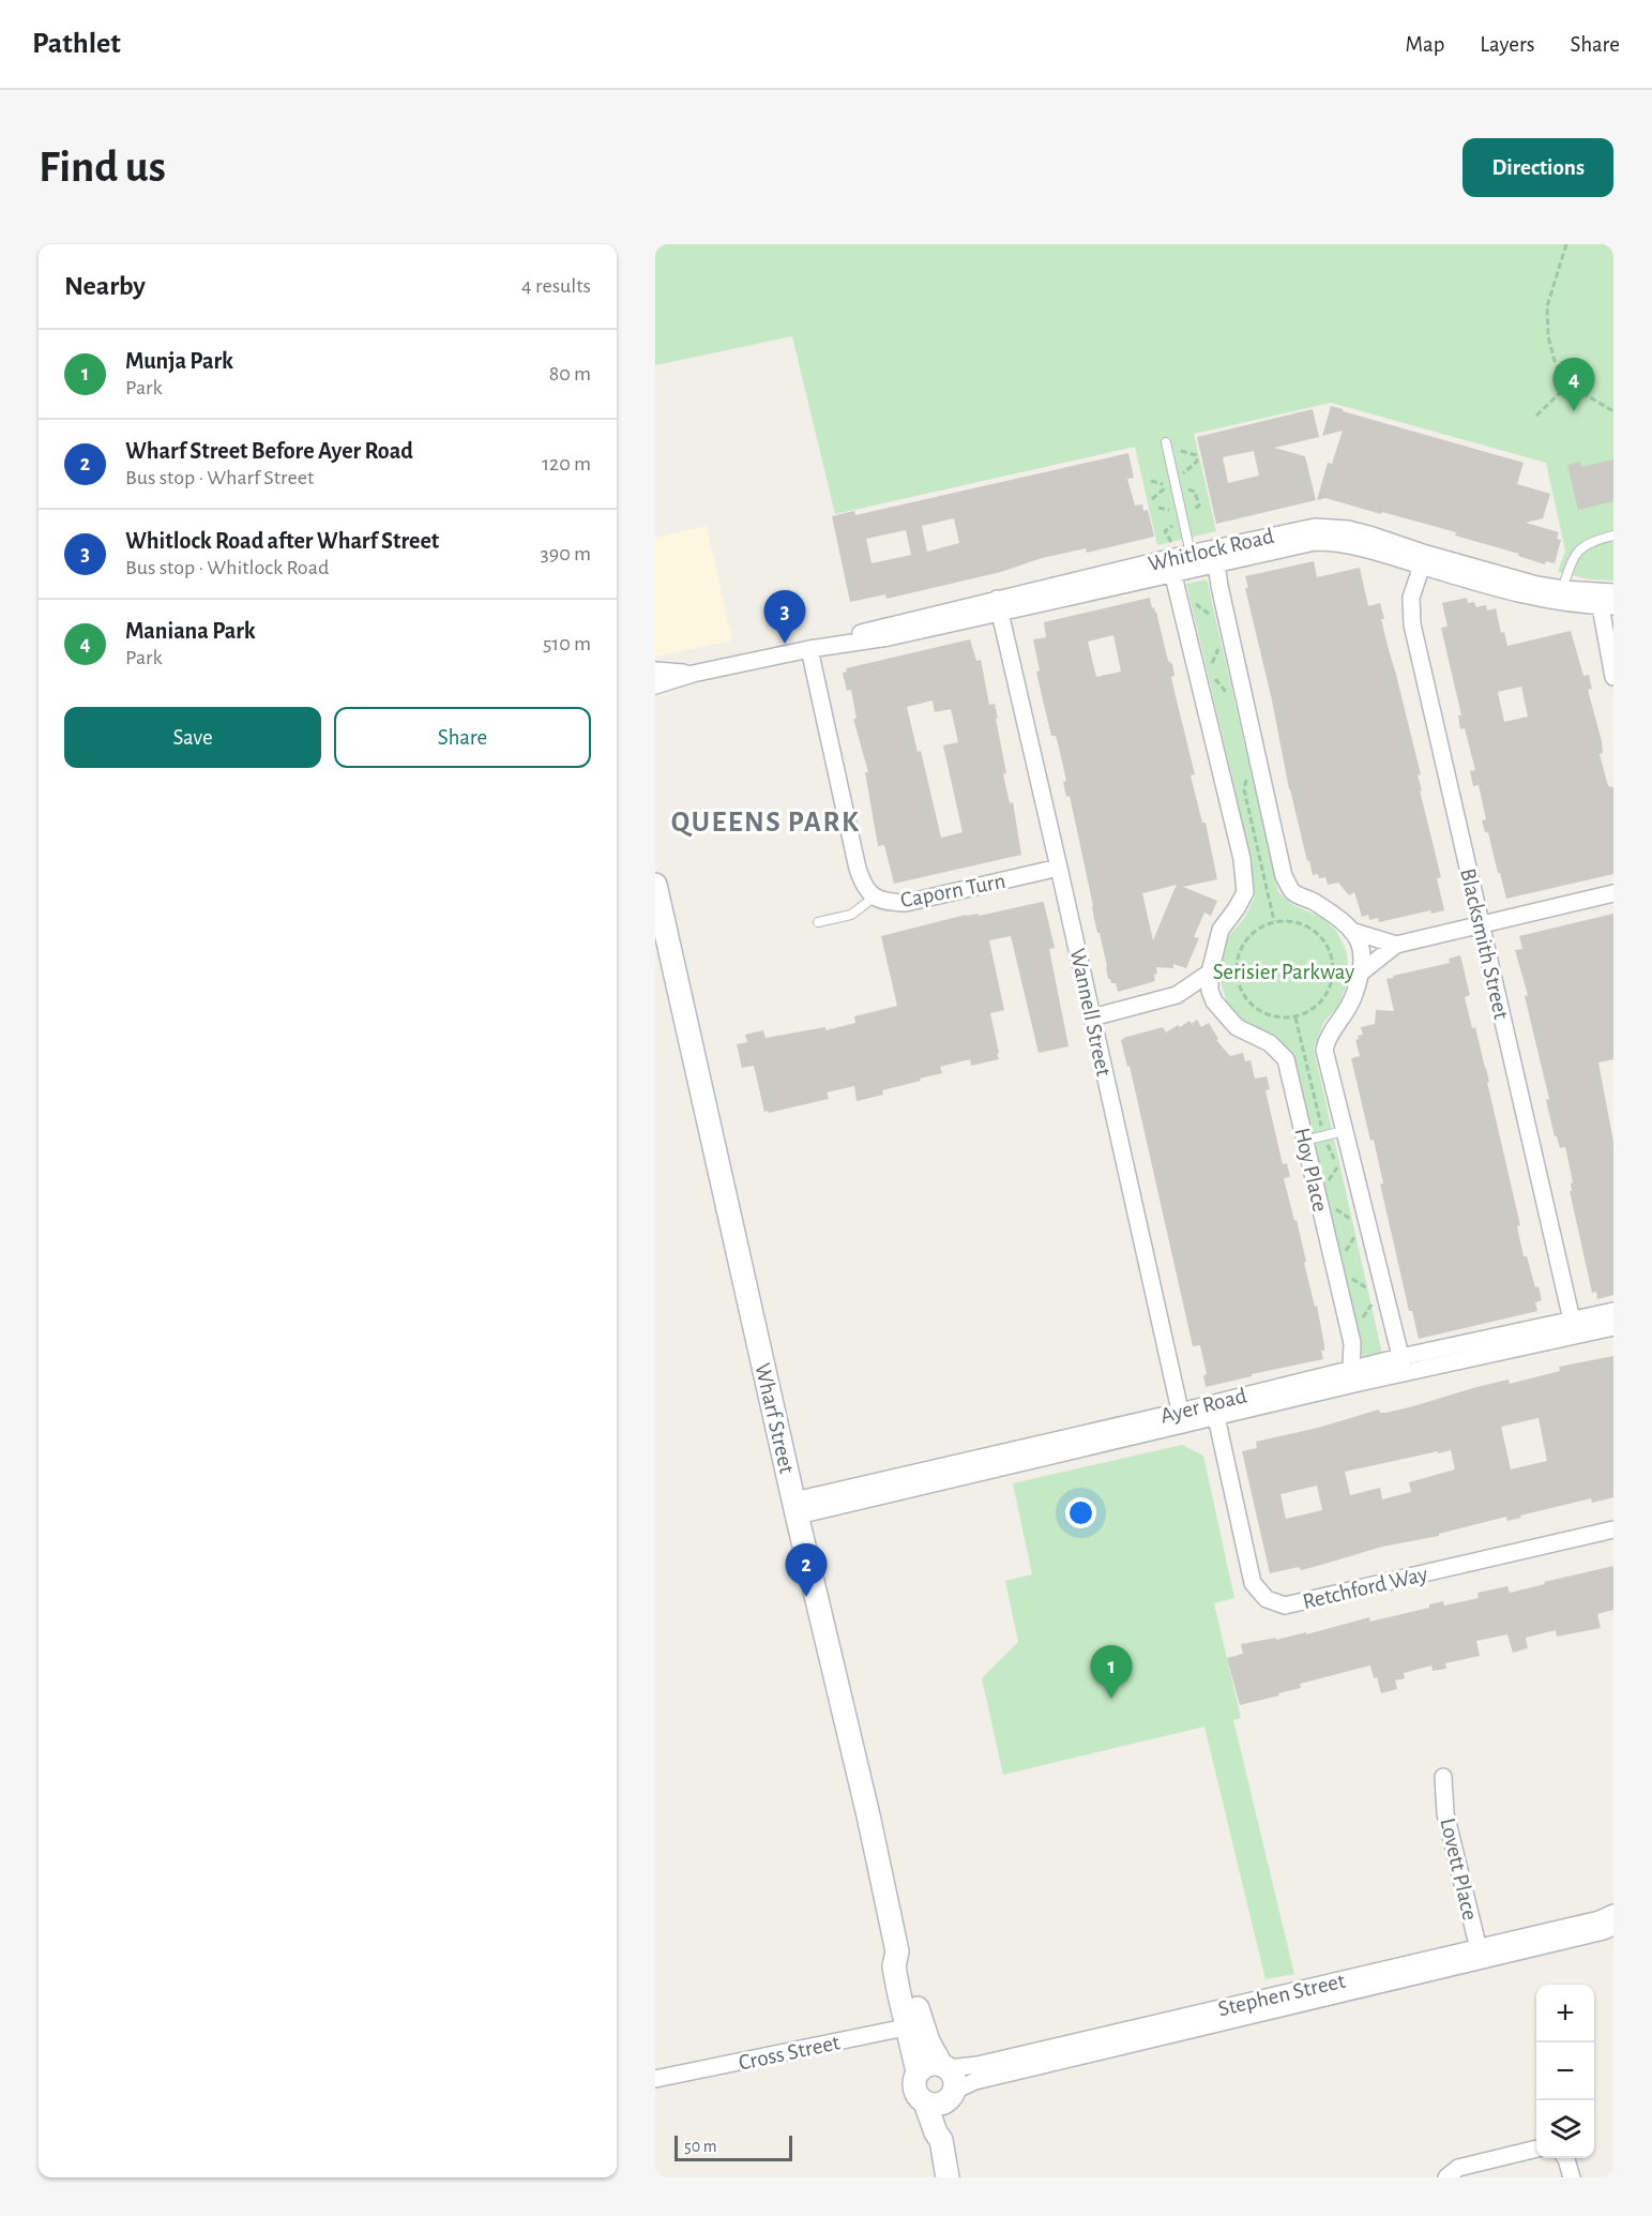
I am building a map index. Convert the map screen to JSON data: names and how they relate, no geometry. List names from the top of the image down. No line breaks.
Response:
{"streets":{"street":["Whitlock Road","Caporn Turn","Blacksmith Street","Wannell Street","Hoy Place","Ayer Road","Wharf Street","Retchford Way","Lovett Place","Stephen Street","Cross Street"]},"crossings":[["Whitlock Road","Caporn Turn"],["Whitlock Road","Blacksmith Street"],["Whitlock Road","Wannell Street"],["Caporn Turn","Wannell Street"],["Blacksmith Street","Ayer Road"],["Wannell Street","Ayer Road"],["Hoy Place","Ayer Road"],["Ayer Road","Wharf Street"],["Ayer Road","Retchford Way"],["Wharf Street","Stephen Street"],["Wharf Street","Cross Street"],["Lovett Place","Stephen Street"]],"districts":["QUEENS PARK"],"parks":["Serisier Parkway"],"scale_bar":"50 m","page":{"header":"Pathlet","nav":["Map","Layers","Share"],"buttons":["Directions",["Save","Share"]],"title":"Find us","heading":["Nearby","4 results"],"list":[{"mark":"1","name":"Munja Park","note":"Park","value":"80 m"},{"mark":"2","name":"Wharf Street Before Ayer Road","note":"Bus stop · Wharf Street","value":"120 m"},{"mark":"3","name":"Whitlock Road after Wharf Street","note":"Bus stop · Whitlock Road","value":"390 m"},{"mark":"4","name":"Maniana Park","note":"Park","value":"510 m"}],"pins":["4","3","2","1"],"map_buttons":["+","−"],"scale":"50 m"}}
